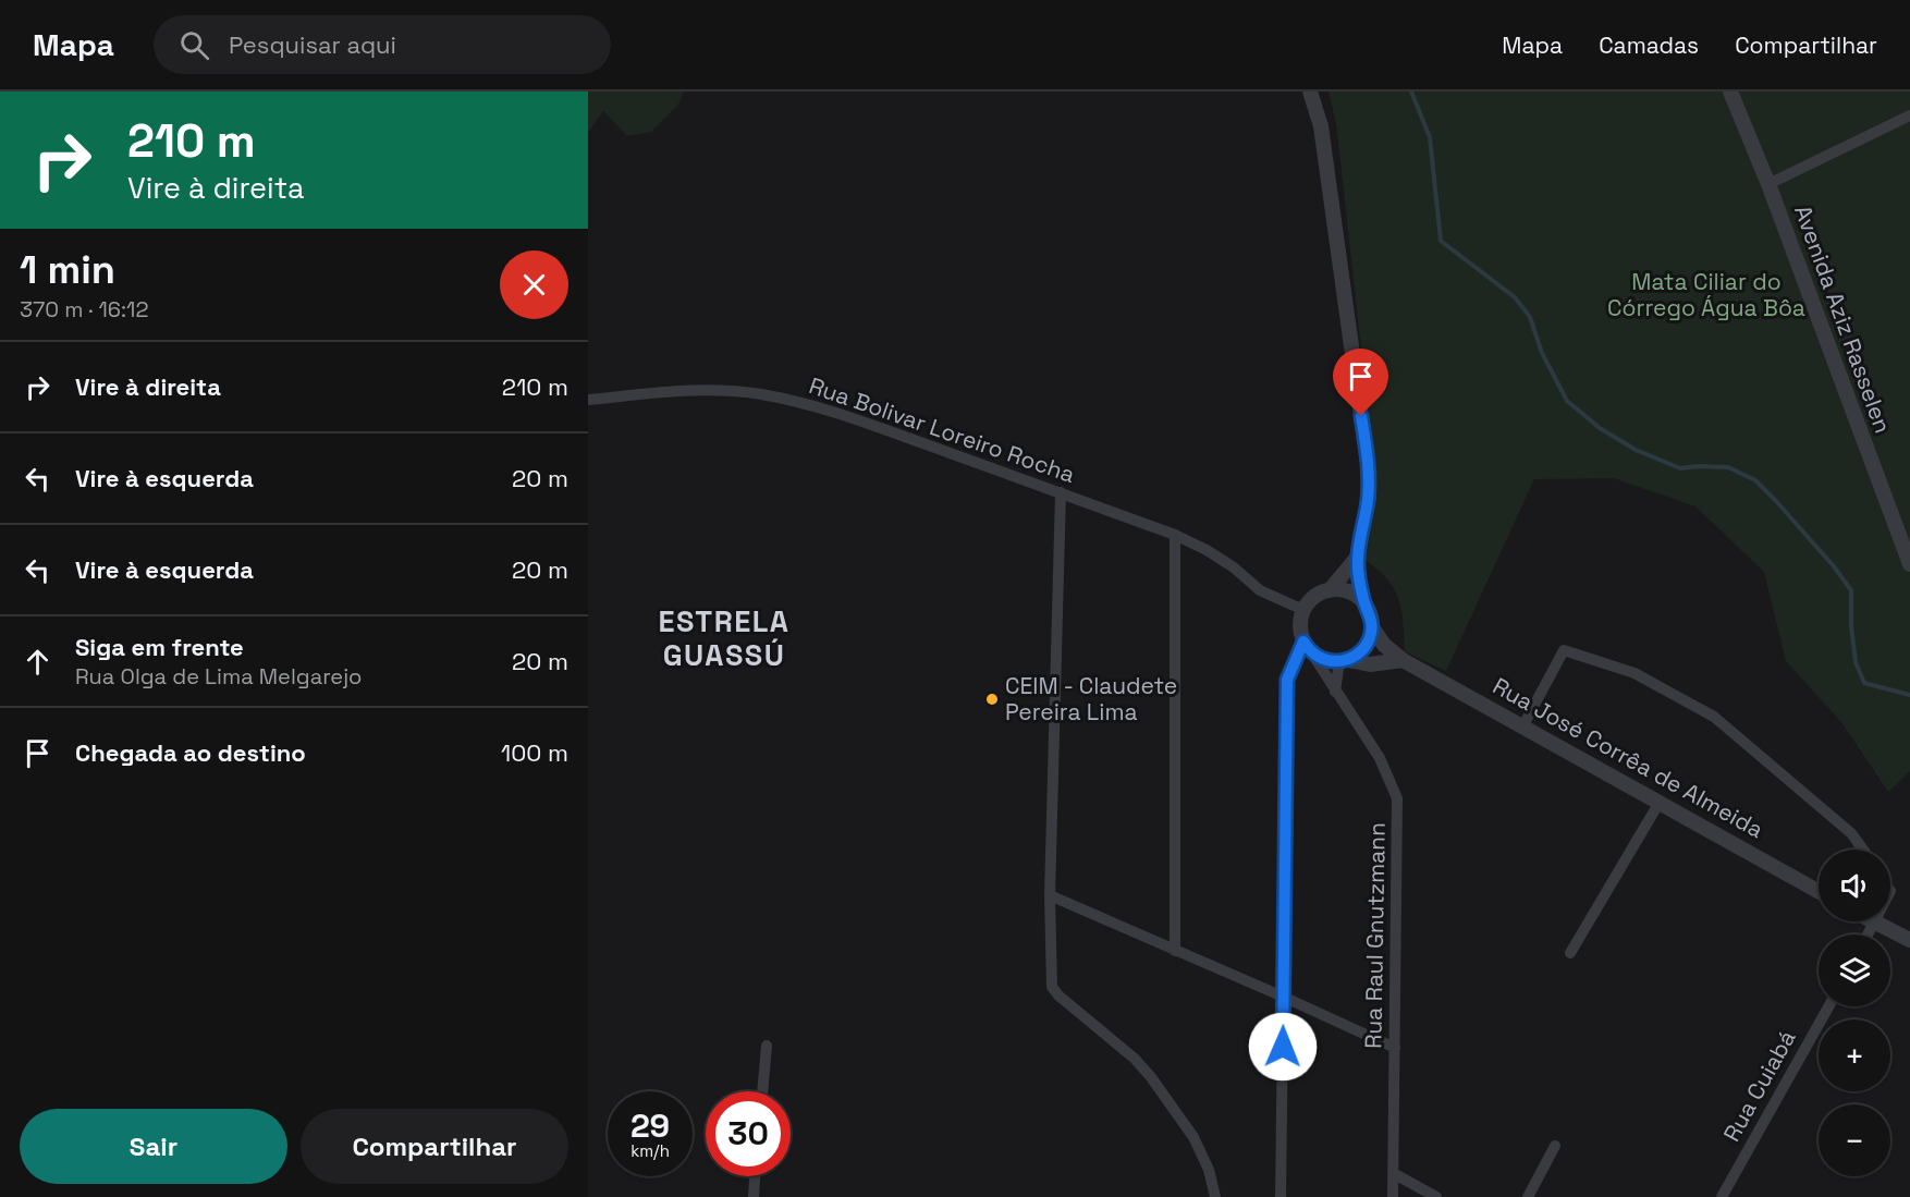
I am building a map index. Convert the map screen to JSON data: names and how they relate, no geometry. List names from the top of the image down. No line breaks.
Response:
{"streets":{"street":["Avenida Aziz Rasselen","Rua Bolivar Loreiro Rocha","Rua José Corrêa de Almeida","Rua Raul Gnutzmann","Rua Cuiabá"]},"crossings":[["Rua Bolivar Loreiro Rocha","Rua José Corrêa de Almeida"],["Rua Bolivar Loreiro Rocha","Rua Raul Gnutzmann"],["Rua José Corrêa de Almeida","Rua Raul Gnutzmann"]],"districts":["ESTRELA GUASSÚ"],"parks":["Mata Ciliar do Córrego Água Bôa"],"places":["CEIM - Claudete Pereira Lima"],"page":{"header":"Mapa","search":"Pesquisar aqui","nav":["Mapa","Camadas","Compartilhar"],"turn":["210 m","Vire à direita"],"heading":["1 min","370 m · 16:12"],"list":[{"name":"Vire à direita","value":"210 m"},{"name":"Vire à esquerda","value":"20 m"},{"name":"Vire à esquerda","value":"20 m"},{"name":"Siga em frente","note":"Rua Olga de Lima Melgarejo","value":"20 m"},{"name":"Chegada ao destino","value":"100 m"}],"map_buttons":["+","−"],"speed":"29 km/h","limit":"30","buttons":["Sair","Compartilhar"]}}
